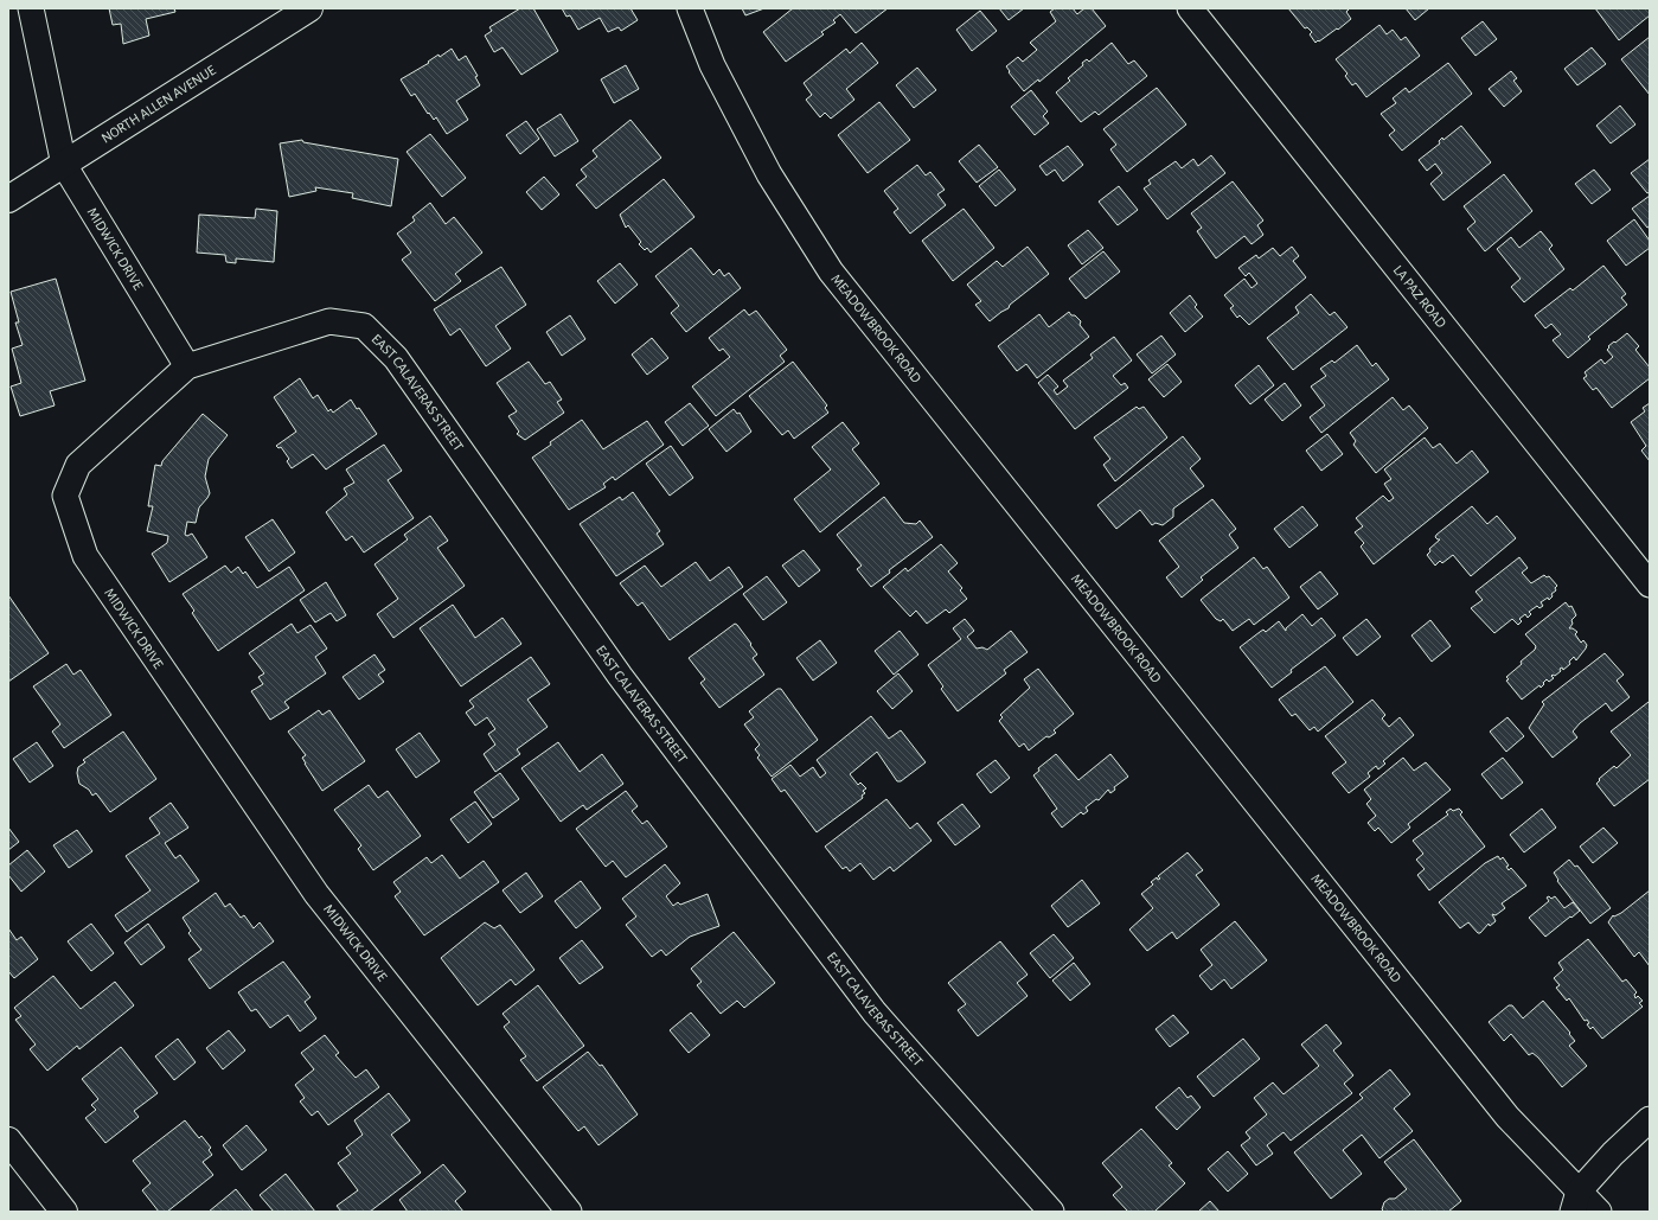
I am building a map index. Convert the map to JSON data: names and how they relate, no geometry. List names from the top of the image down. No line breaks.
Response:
{"streets":{"street":["NORTH ALLEN AVENUE","MIDWICK DRIVE","LA PAZ ROAD","MEADOWBROOK ROAD","EAST CALAVERAS STREET"]},"crossings":[["NORTH ALLEN AVENUE","MIDWICK DRIVE"],["MIDWICK DRIVE","EAST CALAVERAS STREET"]]}
